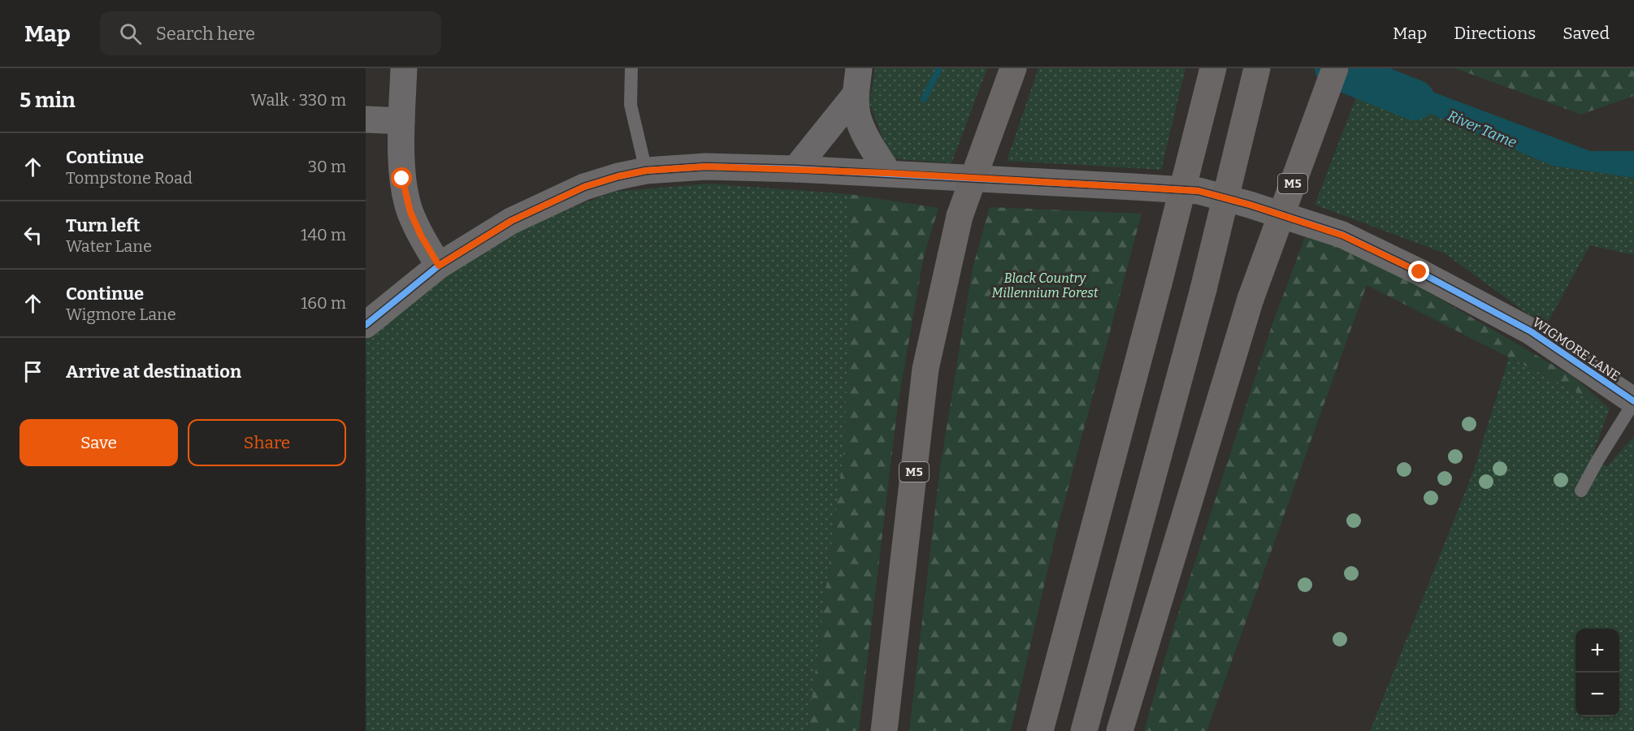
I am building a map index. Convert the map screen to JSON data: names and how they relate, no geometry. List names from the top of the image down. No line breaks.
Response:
{"streets":{"highway":["M5"],"street":["WIGMORE LANE"]},"water":["River Tame"],"parks":["Black Country Millennium Forest"],"page":{"header":"Map","search":"Search here","nav":["Map","Directions","Saved"],"heading":["5 min","Walk · 330 m"],"list":[["Continue","Tompstone Road","30 m"],["Turn left","Water Lane","140 m"],["Continue","Wigmore Lane","160 m"],"Arrive at destination"],"buttons":["Save","Share"],"map_buttons":["+","−"]}}
